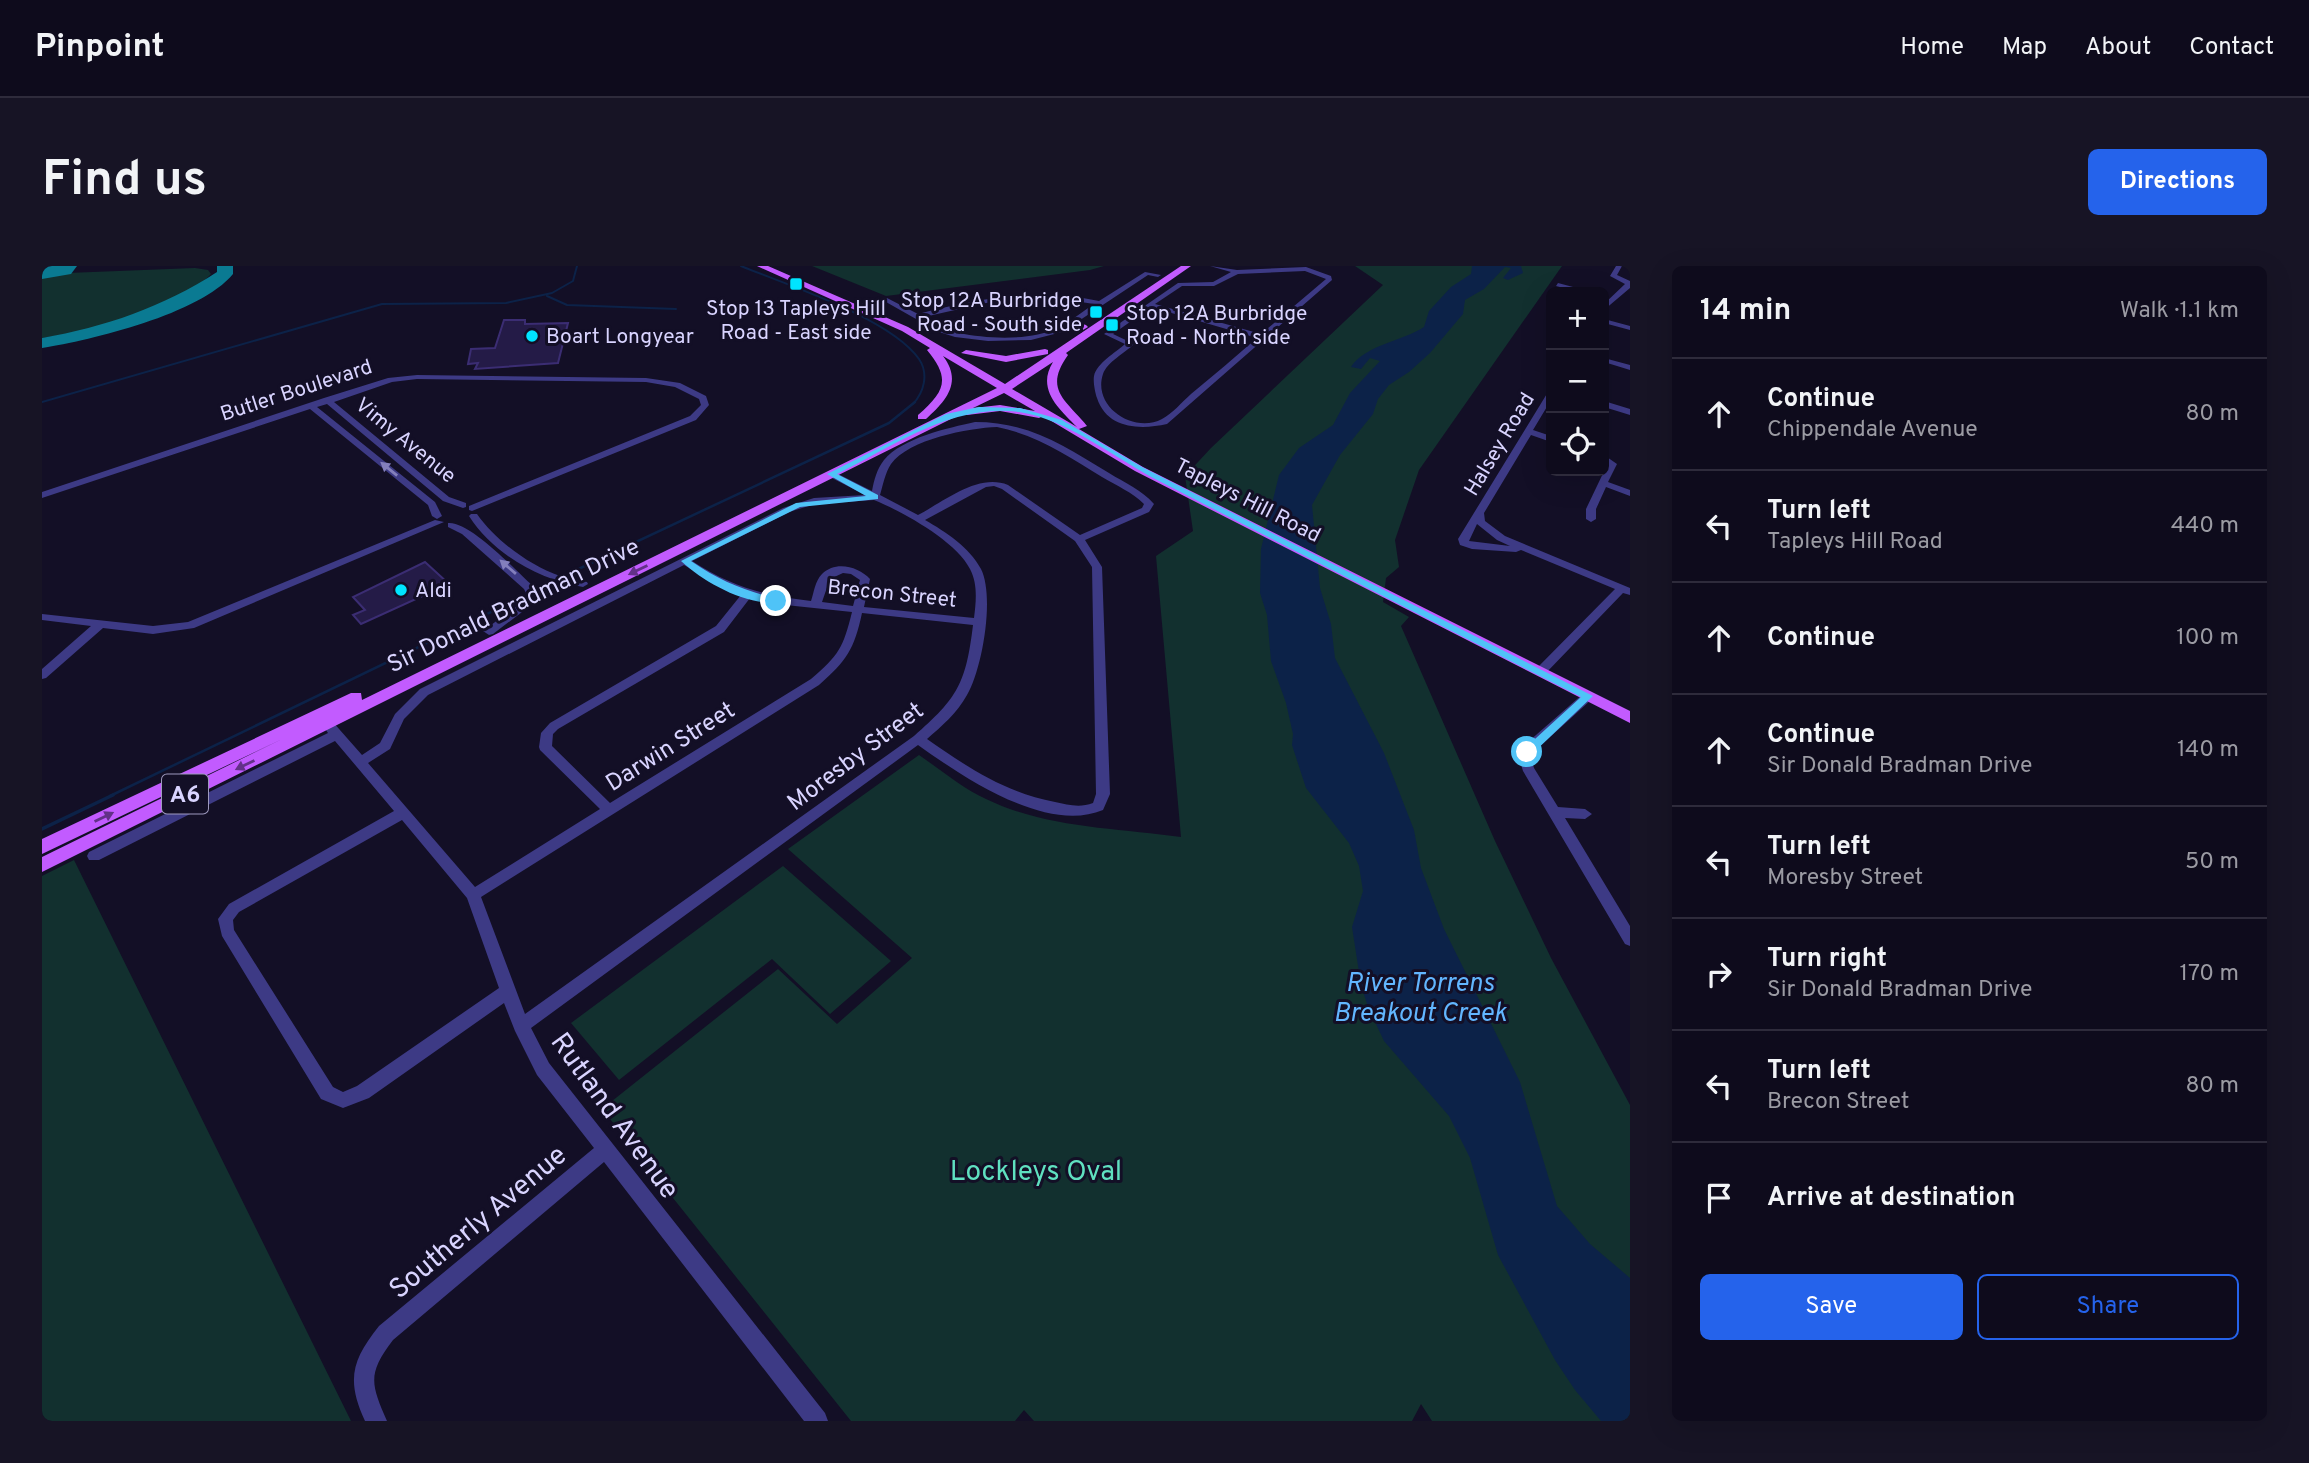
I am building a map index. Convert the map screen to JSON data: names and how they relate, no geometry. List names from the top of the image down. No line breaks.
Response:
{"streets":{"main road":["Tapleys Hill Road","Sir Donald Bradman Drive","A6"],"street":["Butler Boulevard","Vimy Avenue","Halsey Road","Brecon Street","Darwin Street","Moresby Street","Rutland Avenue","Southerly Avenue"]},"crossings":[["Butler Boulevard","Vimy Avenue"],["Vimy Avenue","Sir Donald Bradman Drive"],["Tapleys Hill Road","Sir Donald Bradman Drive"],["Tapleys Hill Road","A6"],["Brecon Street","Sir Donald Bradman Drive"],["Brecon Street","Darwin Street"],["Brecon Street","Moresby Street"],["Sir Donald Bradman Drive","Moresby Street"],["Sir Donald Bradman Drive","A6"],["Sir Donald Bradman Drive","Rutland Avenue"],["Darwin Street","Rutland Avenue"],["Moresby Street","Rutland Avenue"],["Rutland Avenue","Southerly Avenue"]],"water":["River Torrens Breakout Creek"],"parks":["Lockleys Oval"],"places":{"transit":["Stop 13 Tapleys Hill Road - East side","Stop 12A Burbridge Road - South side","Stop 12A Burbridge Road - North side"],"other":["Boart Longyear","Aldi"]},"page":{"header":"Pinpoint","nav":["Home","Map","About","Contact"],"buttons":["Directions",["Save","Share"]],"title":"Find us","heading":["14 min","Walk · 1.1 km"],"map_buttons":["+","−"],"list":[["Continue","Chippendale Avenue","80 m"],["Turn left","Tapleys Hill Road","440 m"],["Continue","100 m"],["Continue","Sir Donald Bradman Drive","140 m"],["Turn left","Moresby Street","50 m"],["Turn right","Sir Donald Bradman Drive","170 m"],["Turn left","Brecon Street","80 m"],"Arrive at destination"]}}
